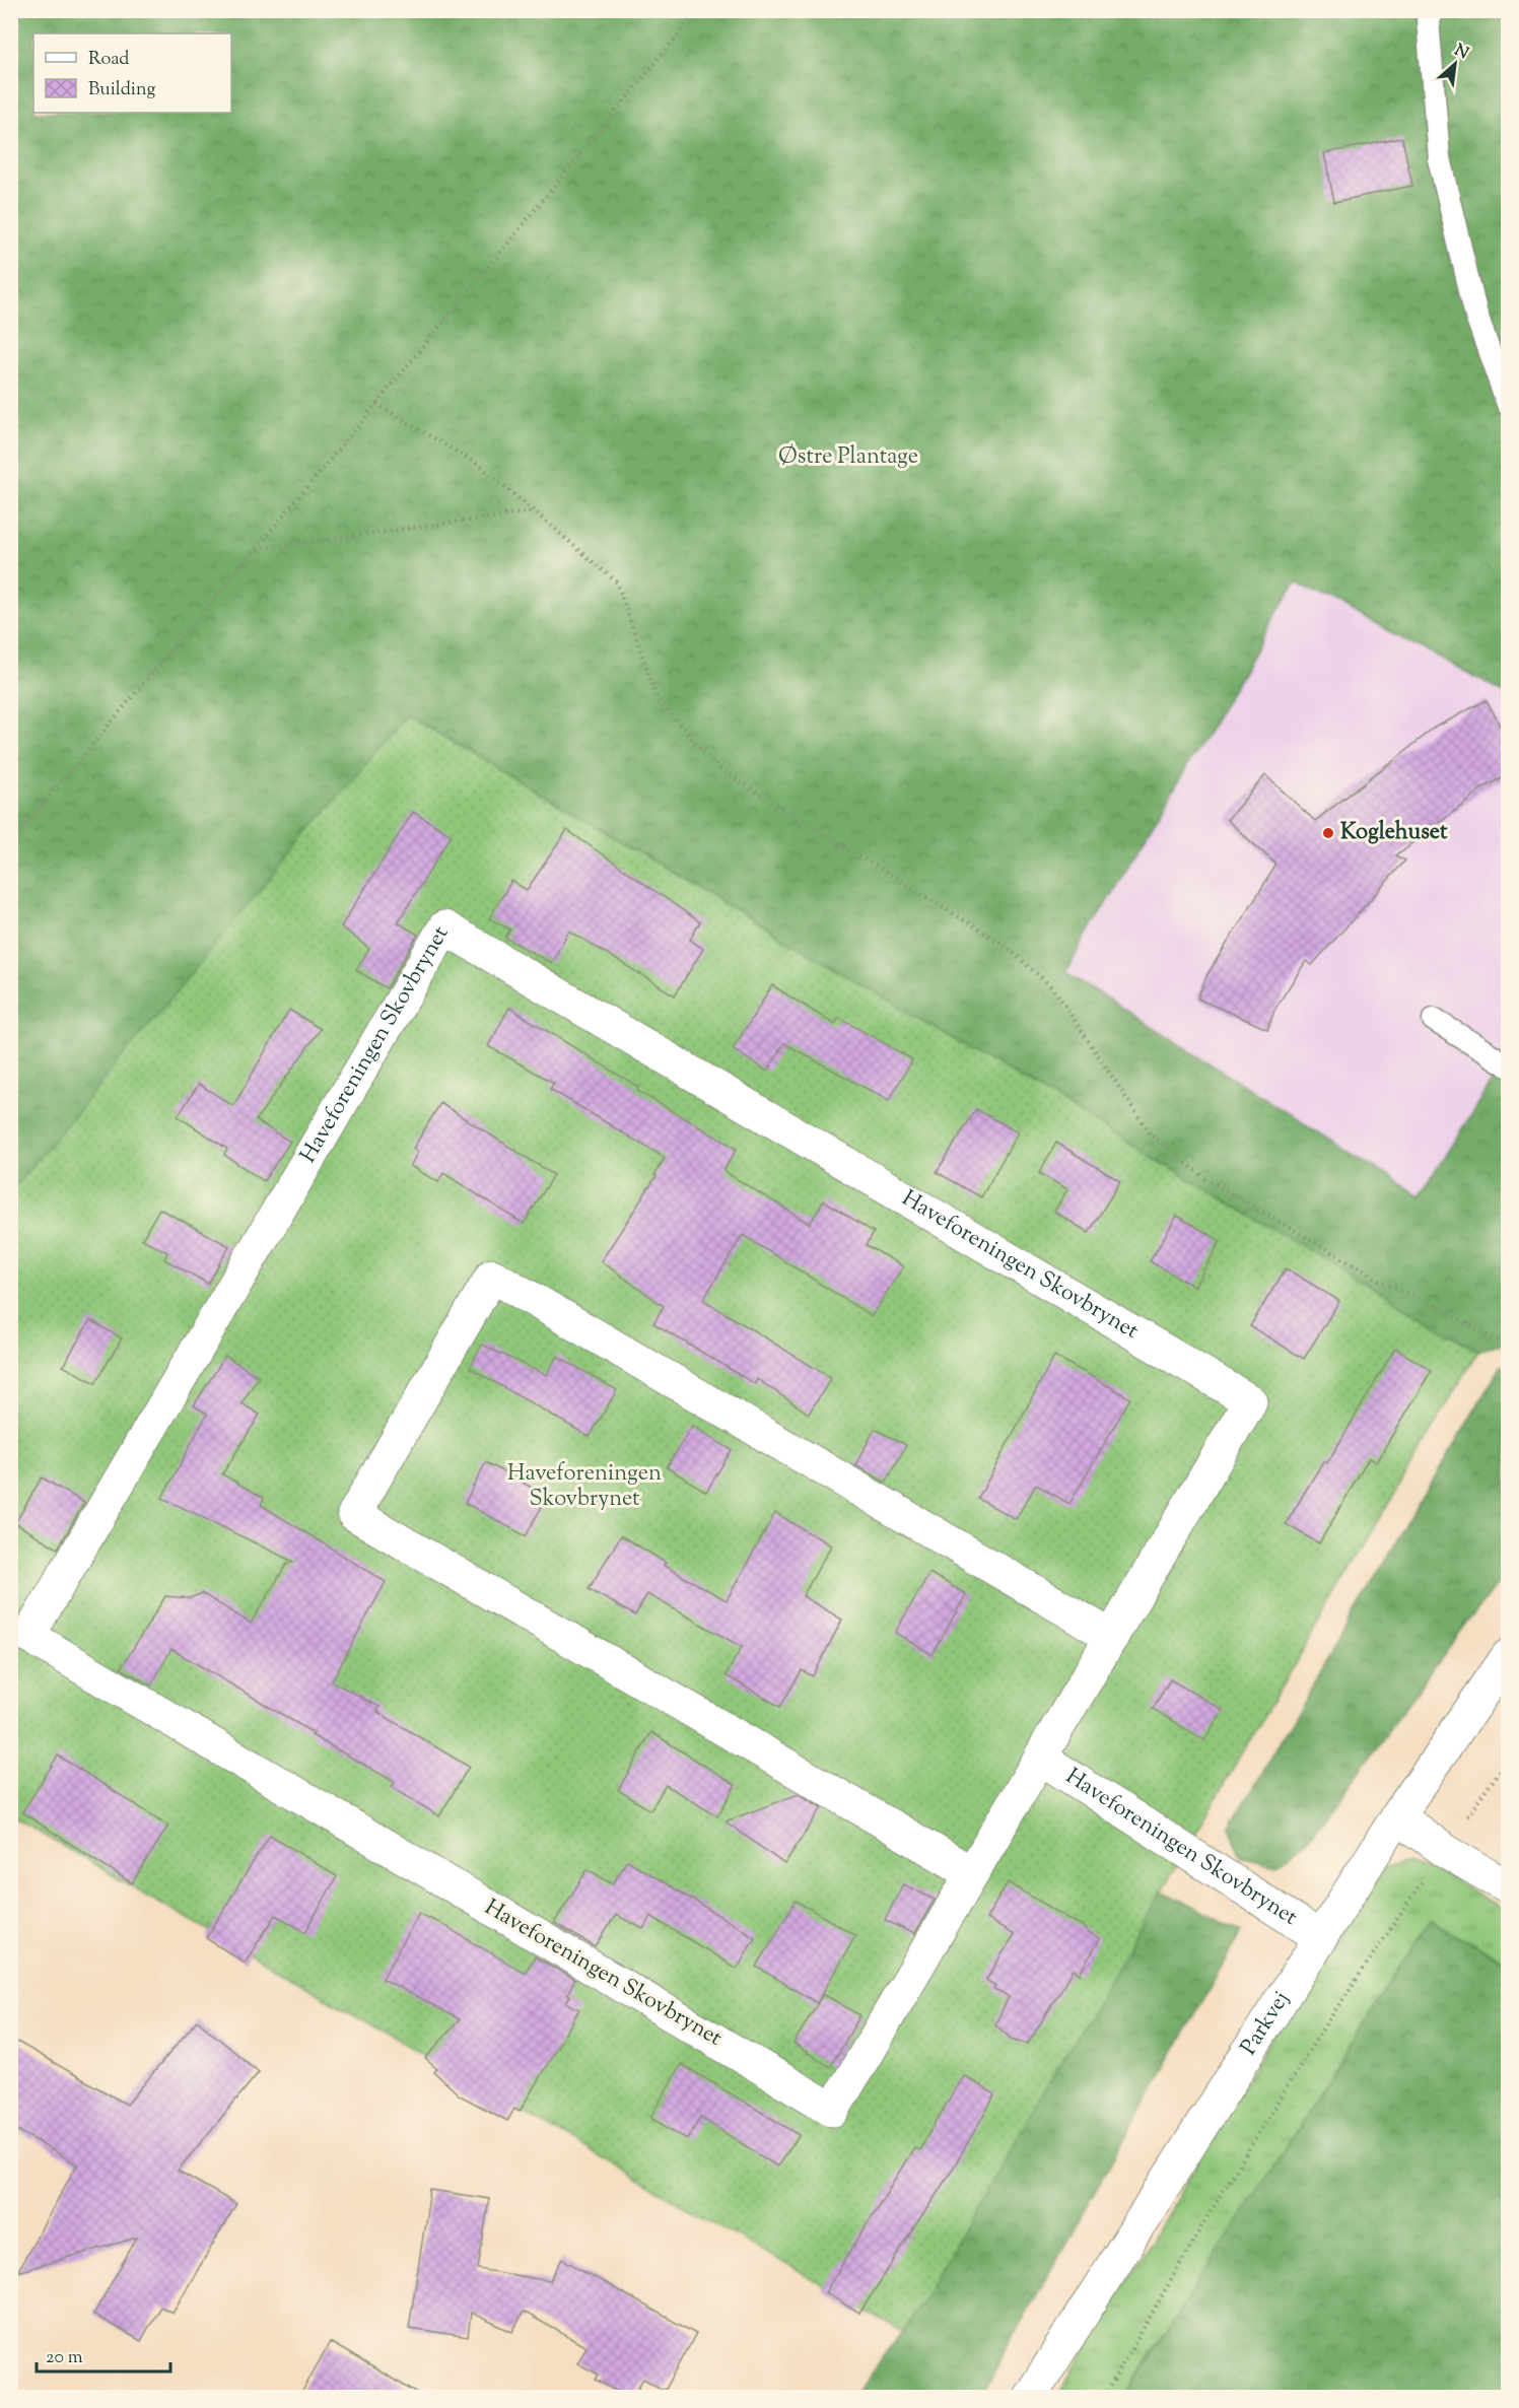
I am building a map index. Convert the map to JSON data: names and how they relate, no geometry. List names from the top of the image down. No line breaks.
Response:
{"streets":{"street":["Haveforeningen Skovbrynet","Parkvej"]},"crossings":[["Haveforeningen Skovbrynet","Parkvej"]],"parks":["Østre Plantage","Haveforeningen Skovbrynet"],"places":["Koglehuset"],"legend":["Road","Building"],"scale_bar":"20 m","north":"top right"}
